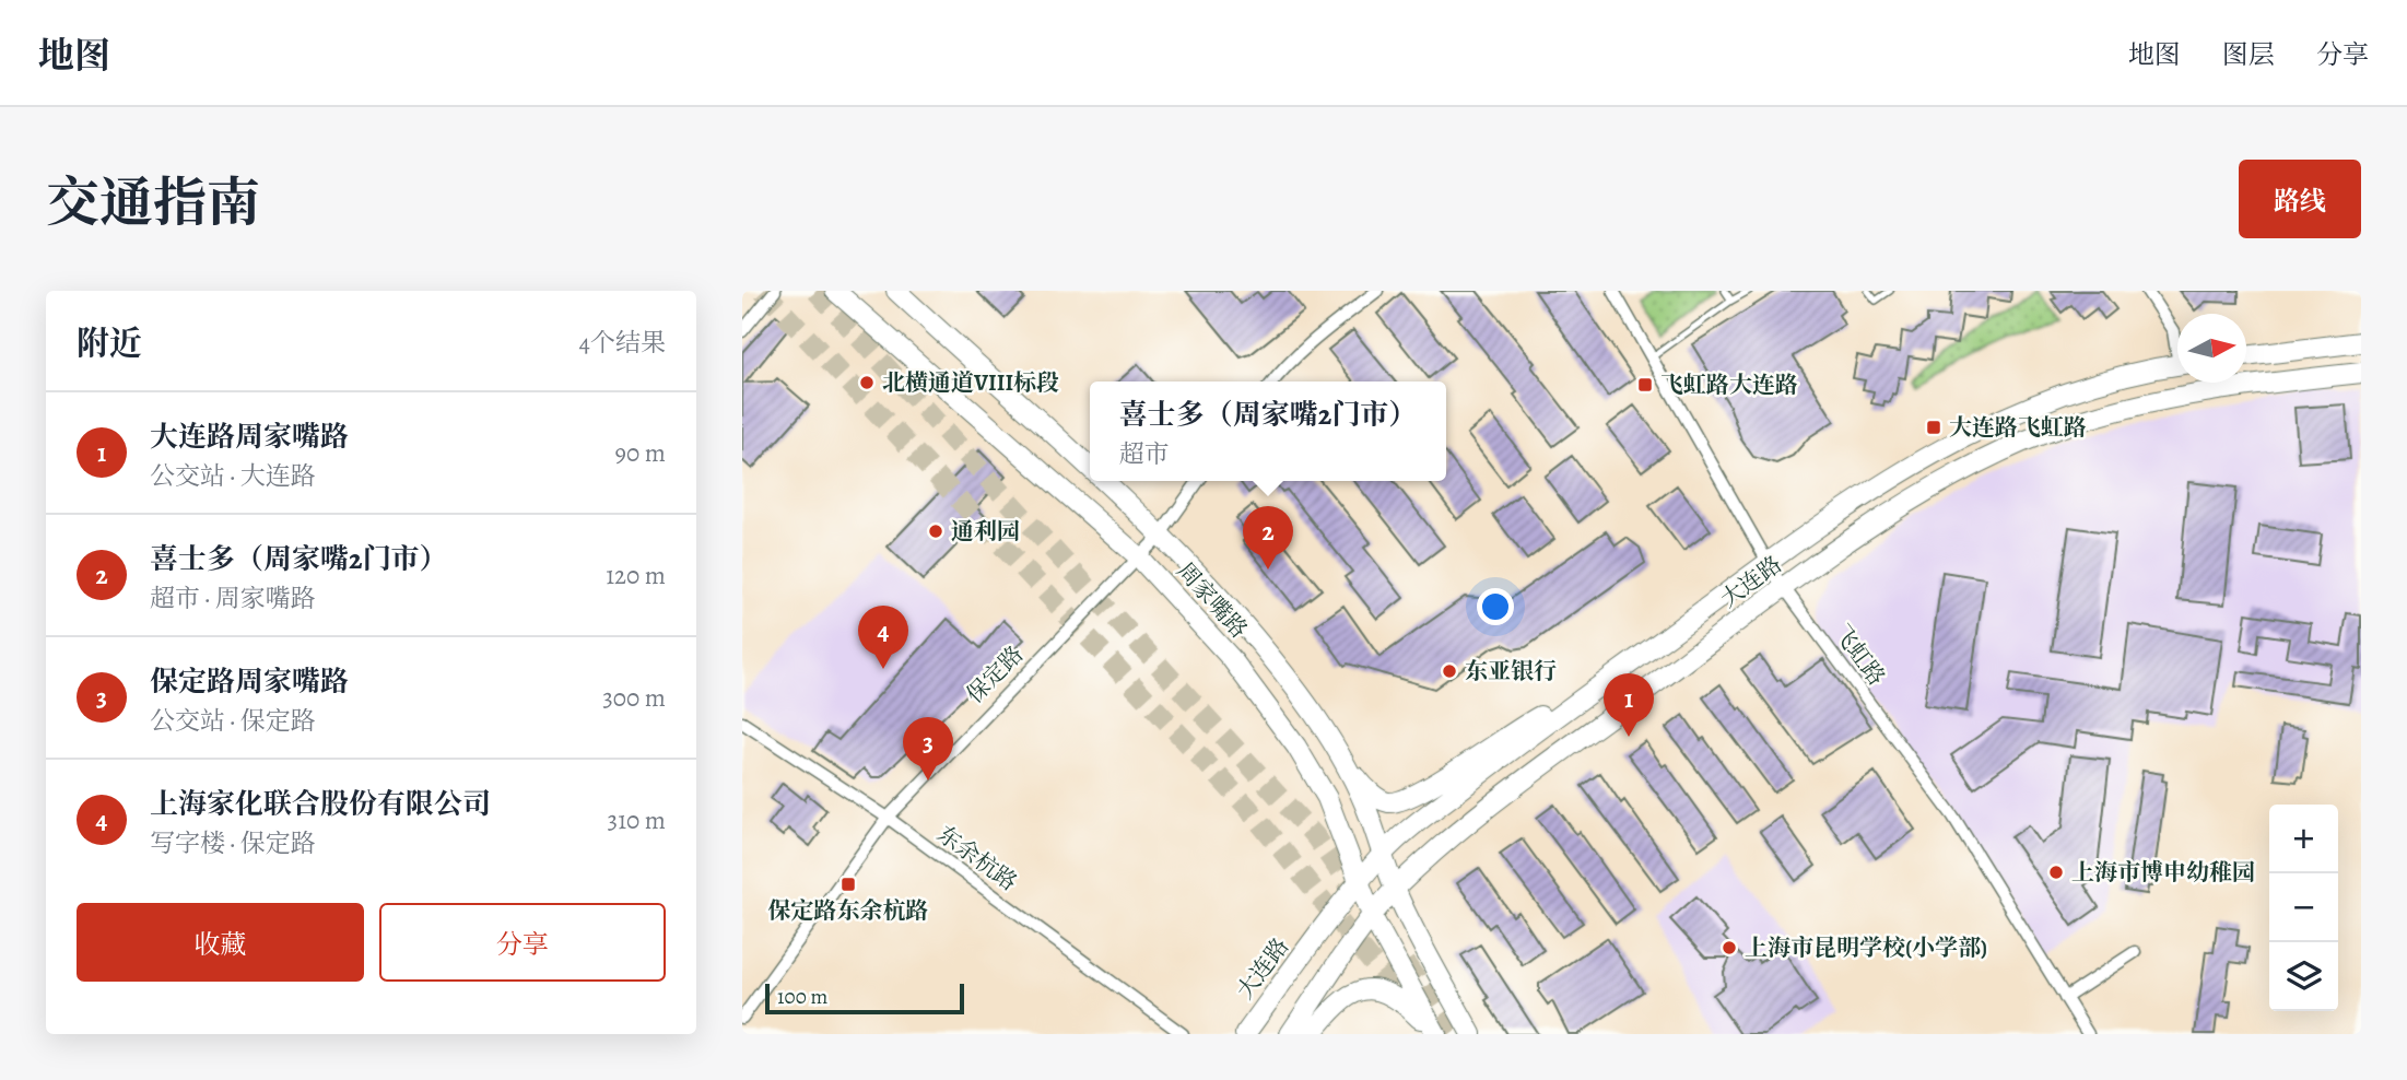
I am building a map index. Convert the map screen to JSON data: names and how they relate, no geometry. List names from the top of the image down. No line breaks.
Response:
{"streets":{"main road":["大连路","周家嘴路"],"street":["飞虹路","保定路","东余杭路"]},"crossings":[["大连路","周家嘴路"],["大连路","飞虹路"],["周家嘴路","保定路"],["保定路","东余杭路"]],"places":{"other":["北横通道VIII标段","通利园","东亚银行","上海市博申幼稚园","上海市昆明学校(小学部)"],"transit":["飞虹路大连路","大连路飞虹路","保定路东余杭路"]},"scale_bar":"100 m","north":"right","page":{"header":"地图","nav":["地图","图层","分享"],"title":"交通指南","buttons":["路线",["收藏","分享"]],"heading":["附近","4个结果"],"popup":["喜士多（周家嘴2门市）","超市"],"list":[{"mark":"1","name":"大连路周家嘴路","note":"公交站 · 大连路","value":"90 m"},{"mark":"2","name":"喜士多（周家嘴2门市）","note":"超市 · 周家嘴路","value":"120 m"},{"mark":"3","name":"保定路周家嘴路","note":"公交站 · 保定路","value":"300 m"},{"mark":"4","name":"上海家化联合股份有限公司","note":"写字楼 · 保定路","value":"310 m"}],"pins":["2","4","1","3"],"map_buttons":["+","−"],"scale":"100 m"}}
